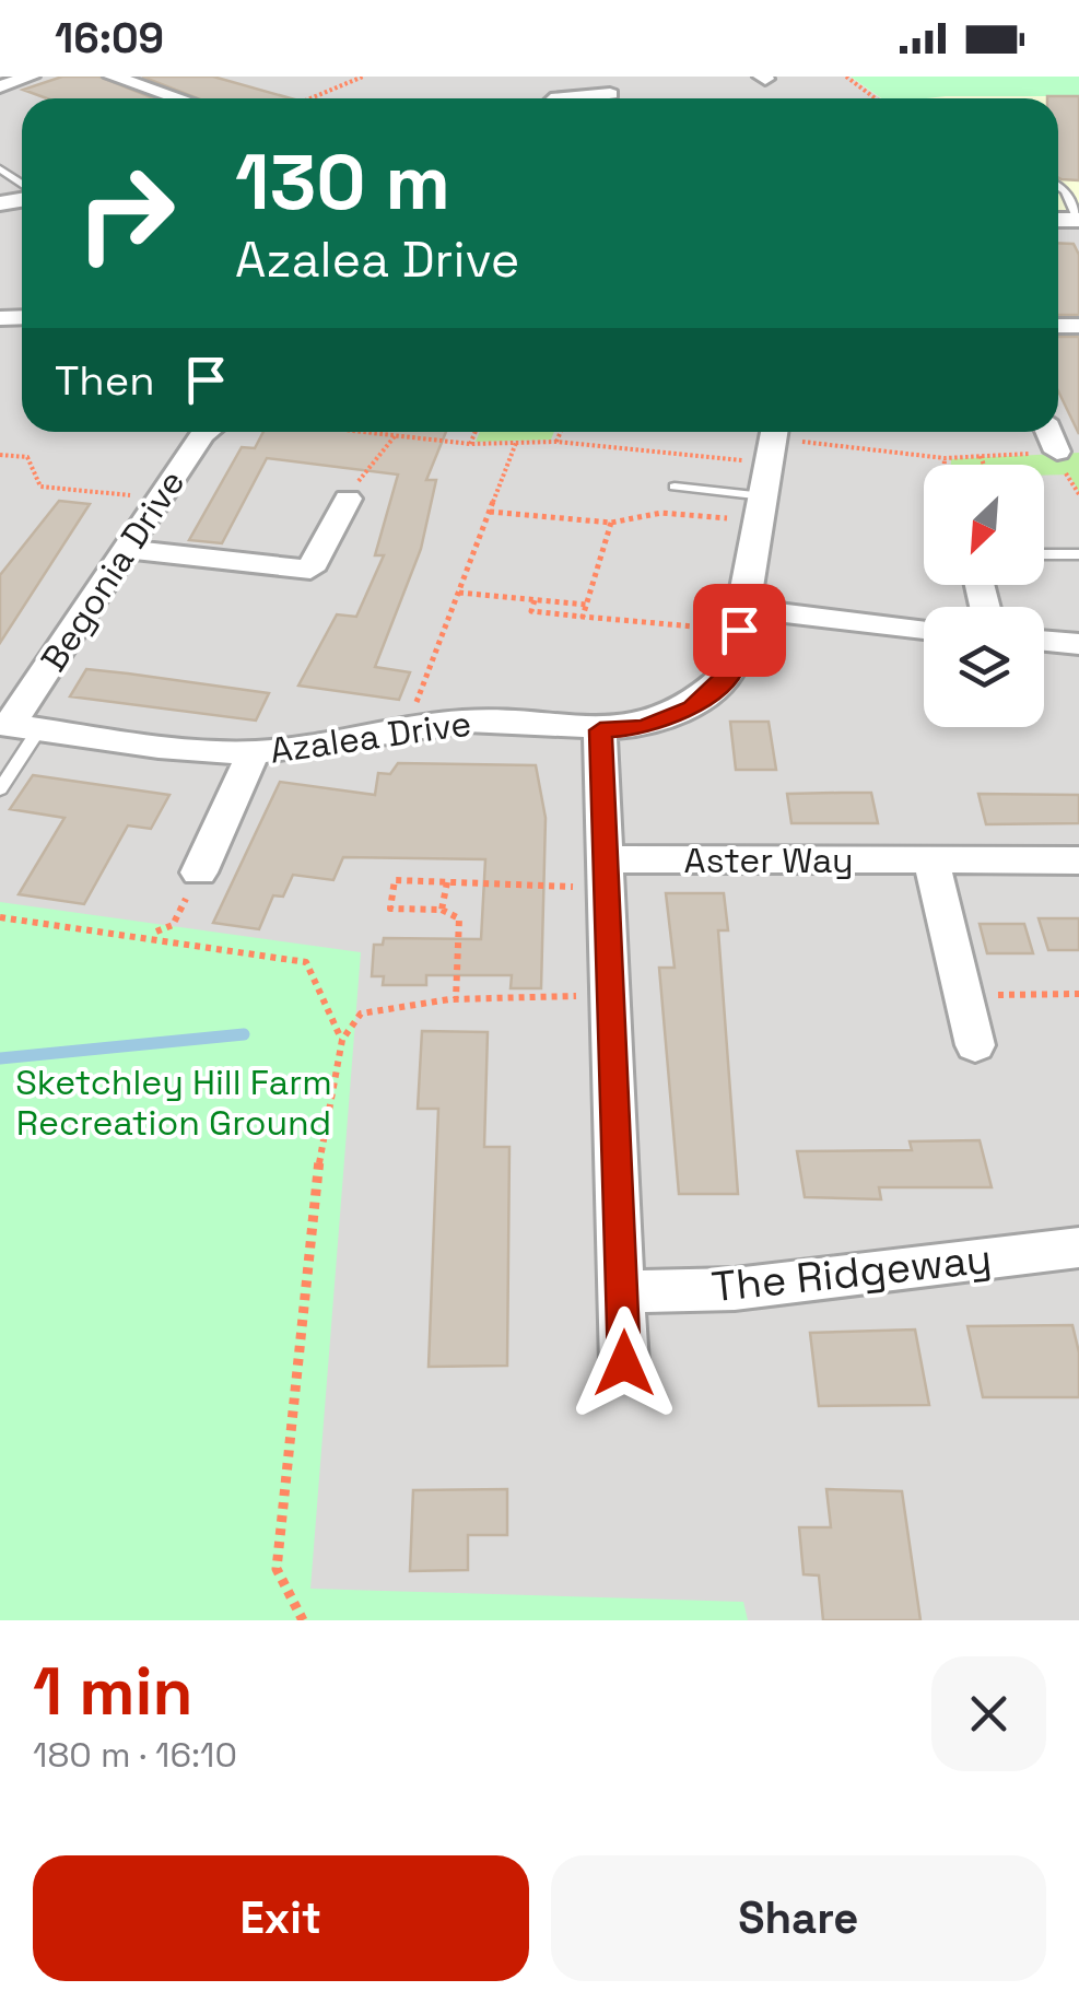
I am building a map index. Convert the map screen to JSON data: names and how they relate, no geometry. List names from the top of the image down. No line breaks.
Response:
{"streets":{"street":["Begonia Drive","Azalea Drive","Aster Way","The Ridgeway"]},"crossings":[["Begonia Drive","Azalea Drive"]],"parks":["Sketchley Hill Farm Recreation Ground"],"north":"bottom left","page":{"status":"16:09","turn":["130 m","Azalea Drive"],"then":"Then","heading":["1 min","180 m · 16:10"],"buttons":["Exit","Share"]}}
